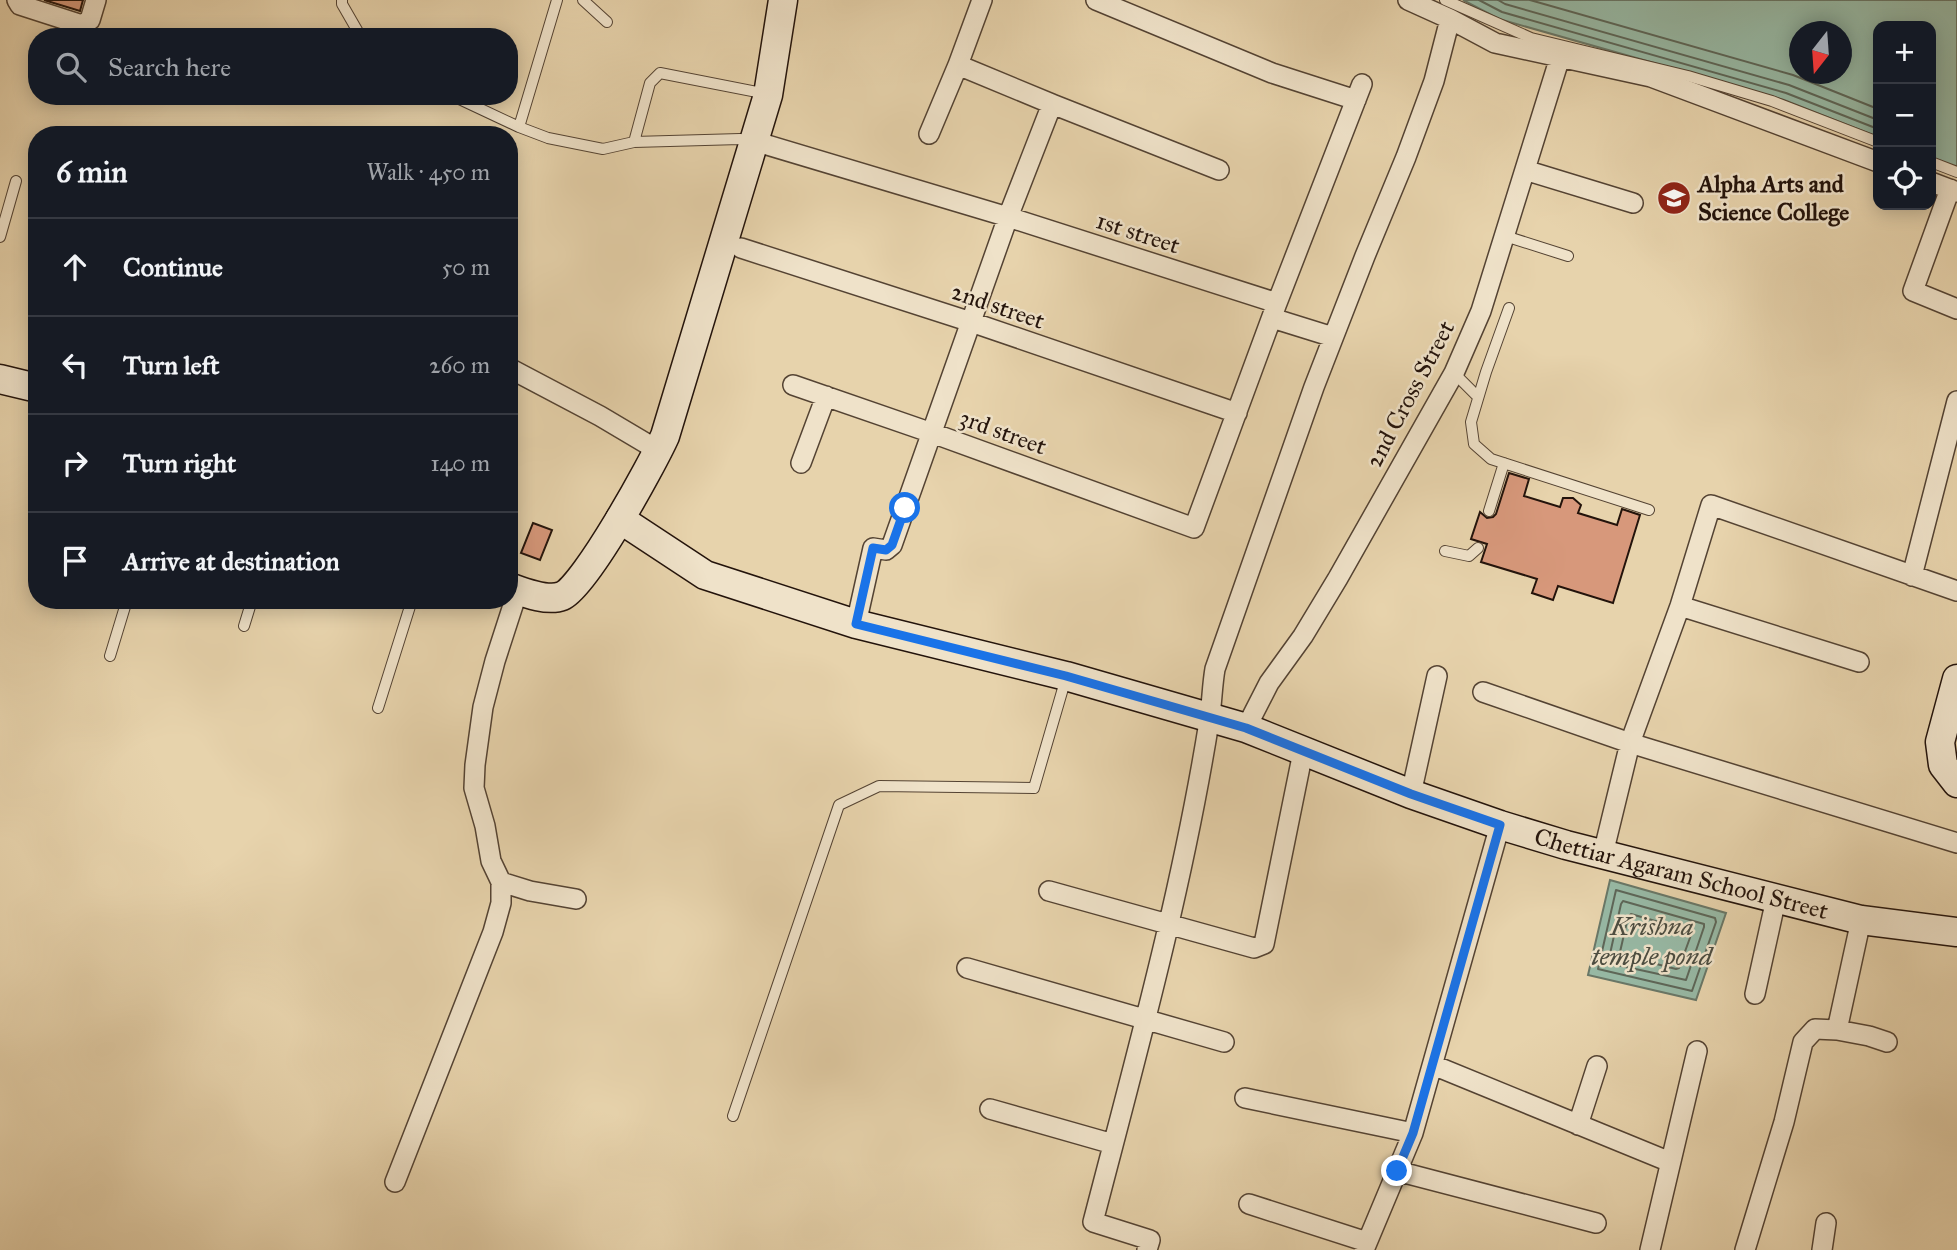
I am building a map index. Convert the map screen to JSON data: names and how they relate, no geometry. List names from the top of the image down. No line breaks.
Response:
{"streets":{"street":["1st street","2nd street","2nd Cross Street","3rd street","Chettiar Agaram School Street"]},"crossings":[["2nd street","3rd street"],["2nd Cross Street","Chettiar Agaram School Street"]],"water":["Krishna temple pond"],"places":{"school or university":["Alpha Arts and Science College"]},"north":"bottom","page":{"map_buttons":["+","−"],"search":"Search here","heading":["6 min","Walk · 450 m"],"list":[["Continue","50 m"],["Turn left","260 m"],["Turn right","140 m"],"Arrive at destination"]}}
